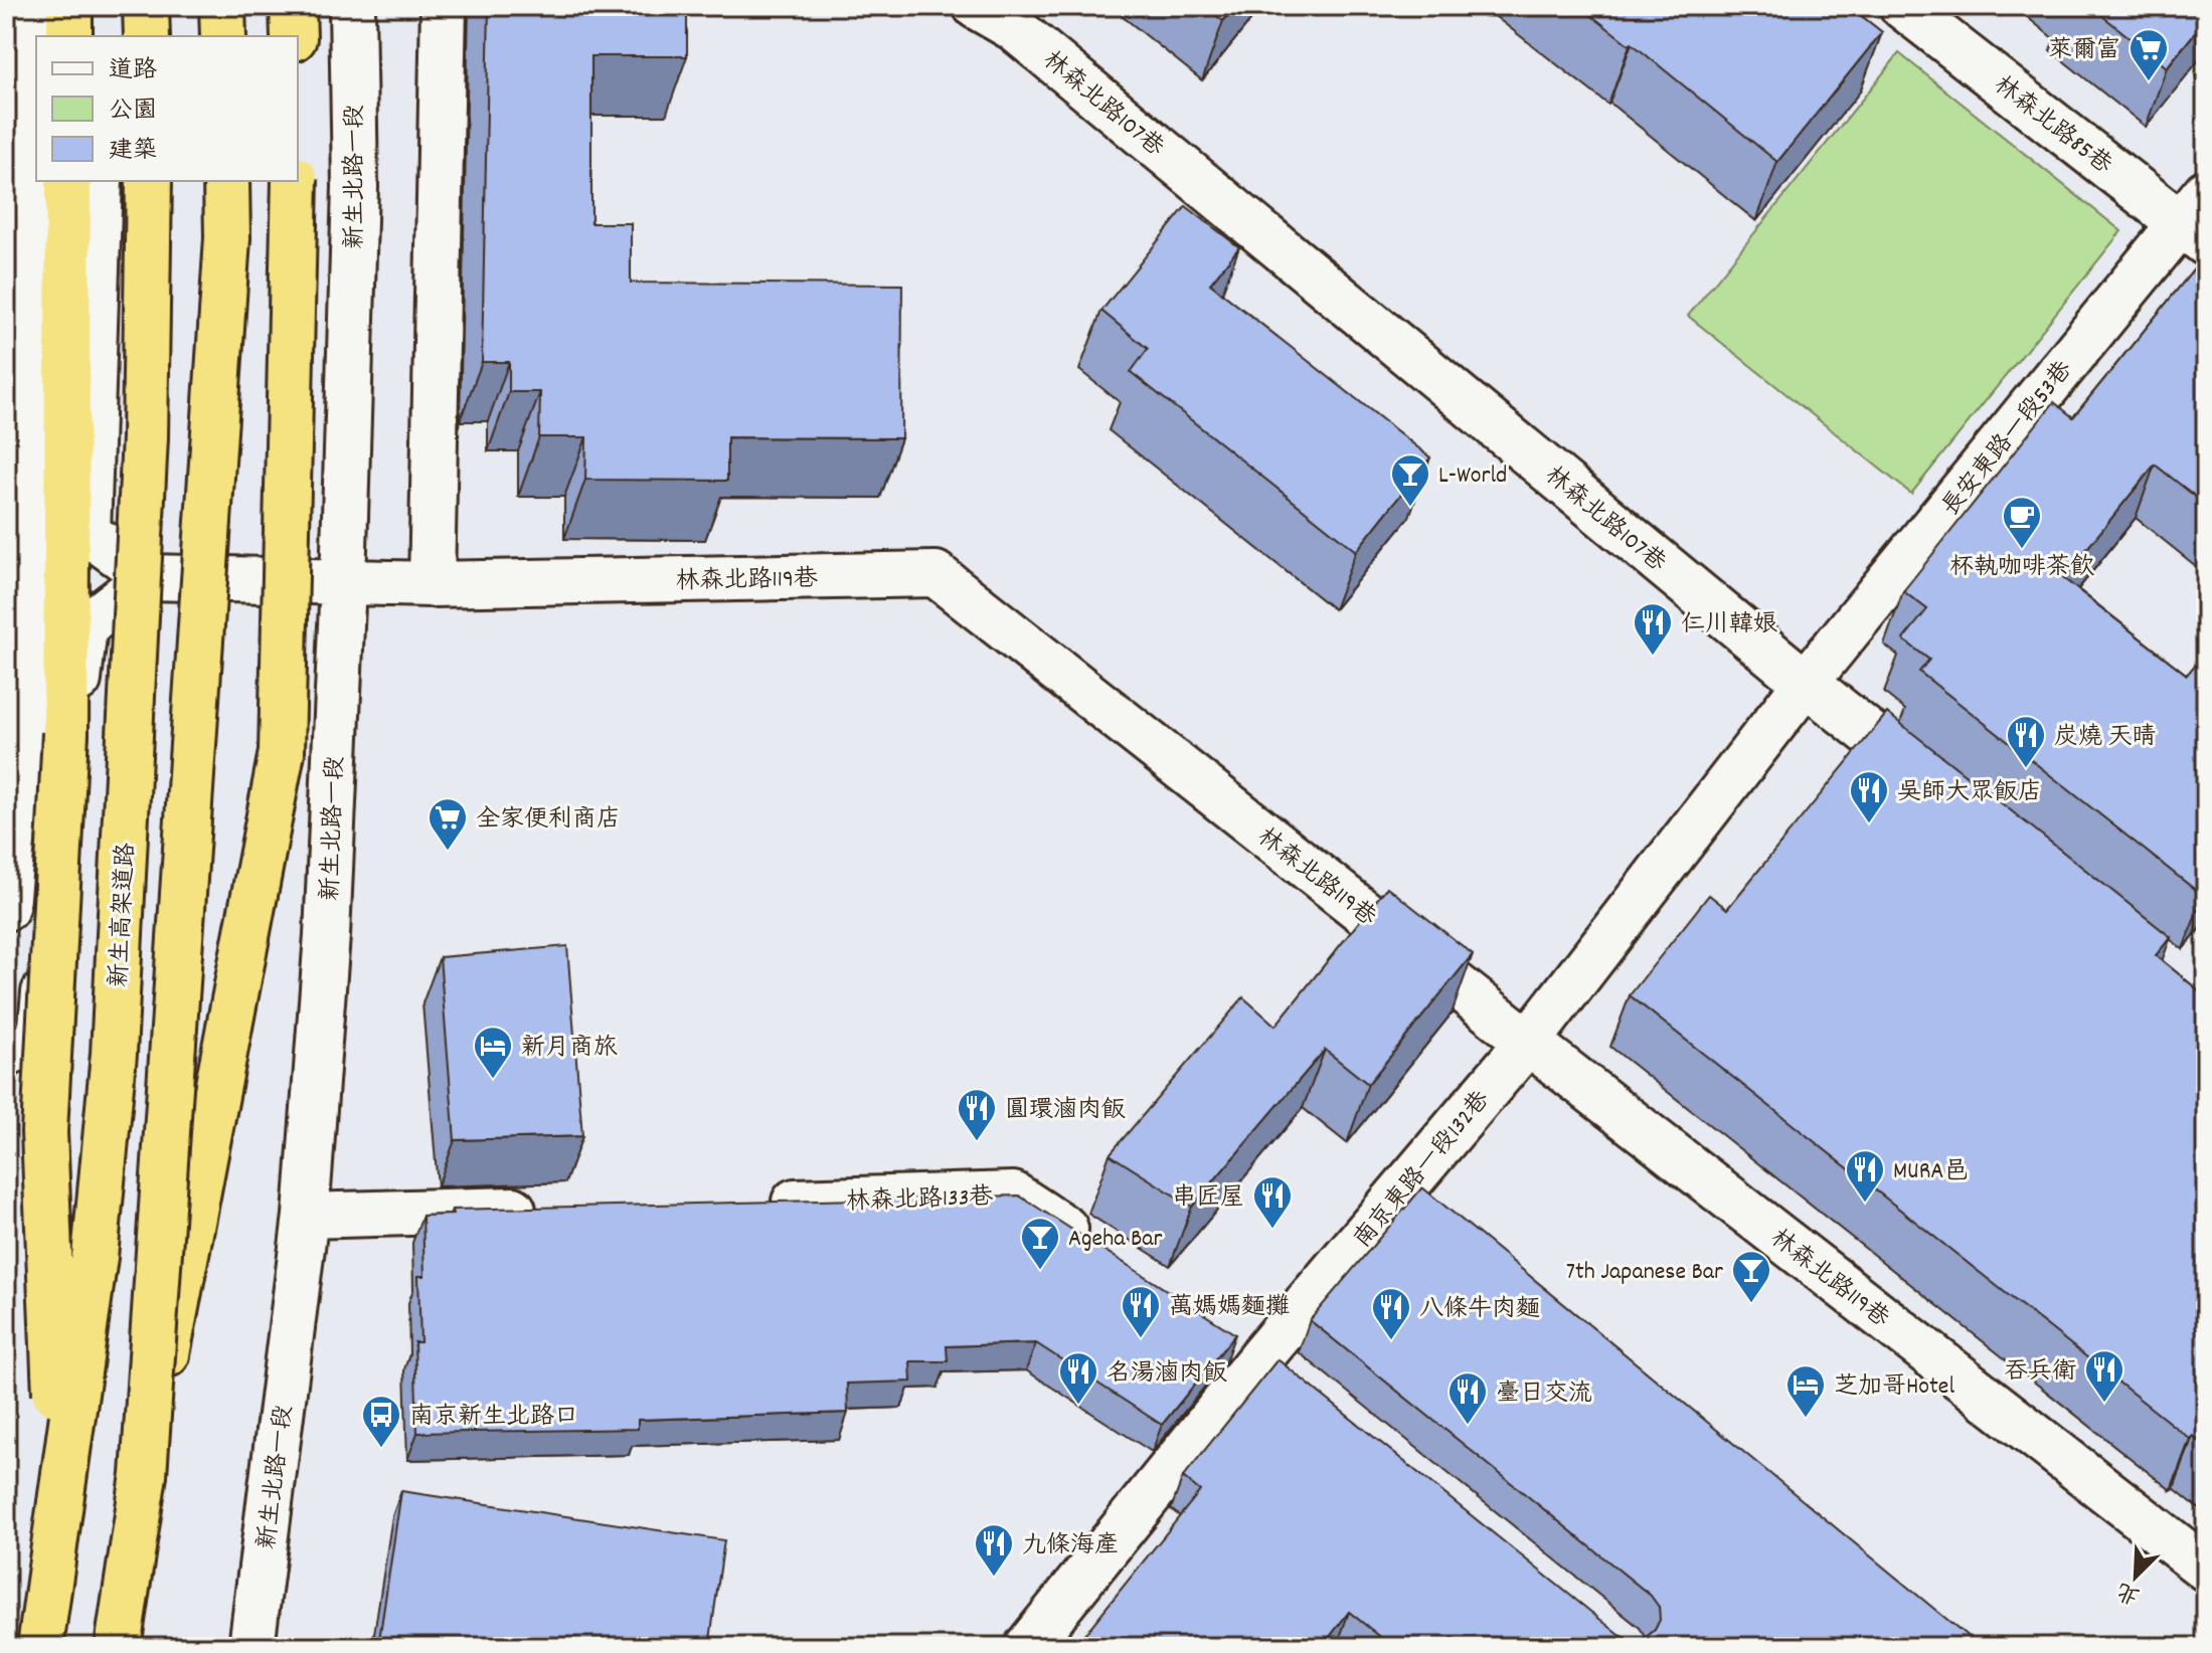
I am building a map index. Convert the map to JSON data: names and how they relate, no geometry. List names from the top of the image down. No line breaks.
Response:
{"streets":{"highway":["新生高架道路"],"street":["林森北路107巷","林森北路85巷","新生北路一段","長安東路一段53巷","林森北路119巷","南京東路一段132巷","林森北路133巷"]},"crossings":[["林森北路107巷","長安東路一段53巷"],["林森北路107巷","南京東路一段132巷"],["林森北路85巷","長安東路一段53巷"],["新生北路一段","林森北路119巷"],["長安東路一段53巷","南京東路一段132巷"],["林森北路119巷","南京東路一段132巷"]],"places":{"supermarket":["萊爾富","全家便利商店"],"bar":["L-World","Ageha Bar","7th Japanese Bar"],"cafe":["杯執咖啡茶飲"],"restaurant":["仁川韓娘","炭燒 天晴","吳師大眾飯店","圓環滷肉飯","MURA邑","串匠屋","萬媽媽麵攤","八條牛肉麵","吞兵衛","名湯滷肉飯","臺日交流","九條海產"],"hotel":["新月商旅","芝加哥Hotel"],"bus stop":["南京新生北路口"]},"legend":["道路","公園","建築"],"north":"bottom left"}
